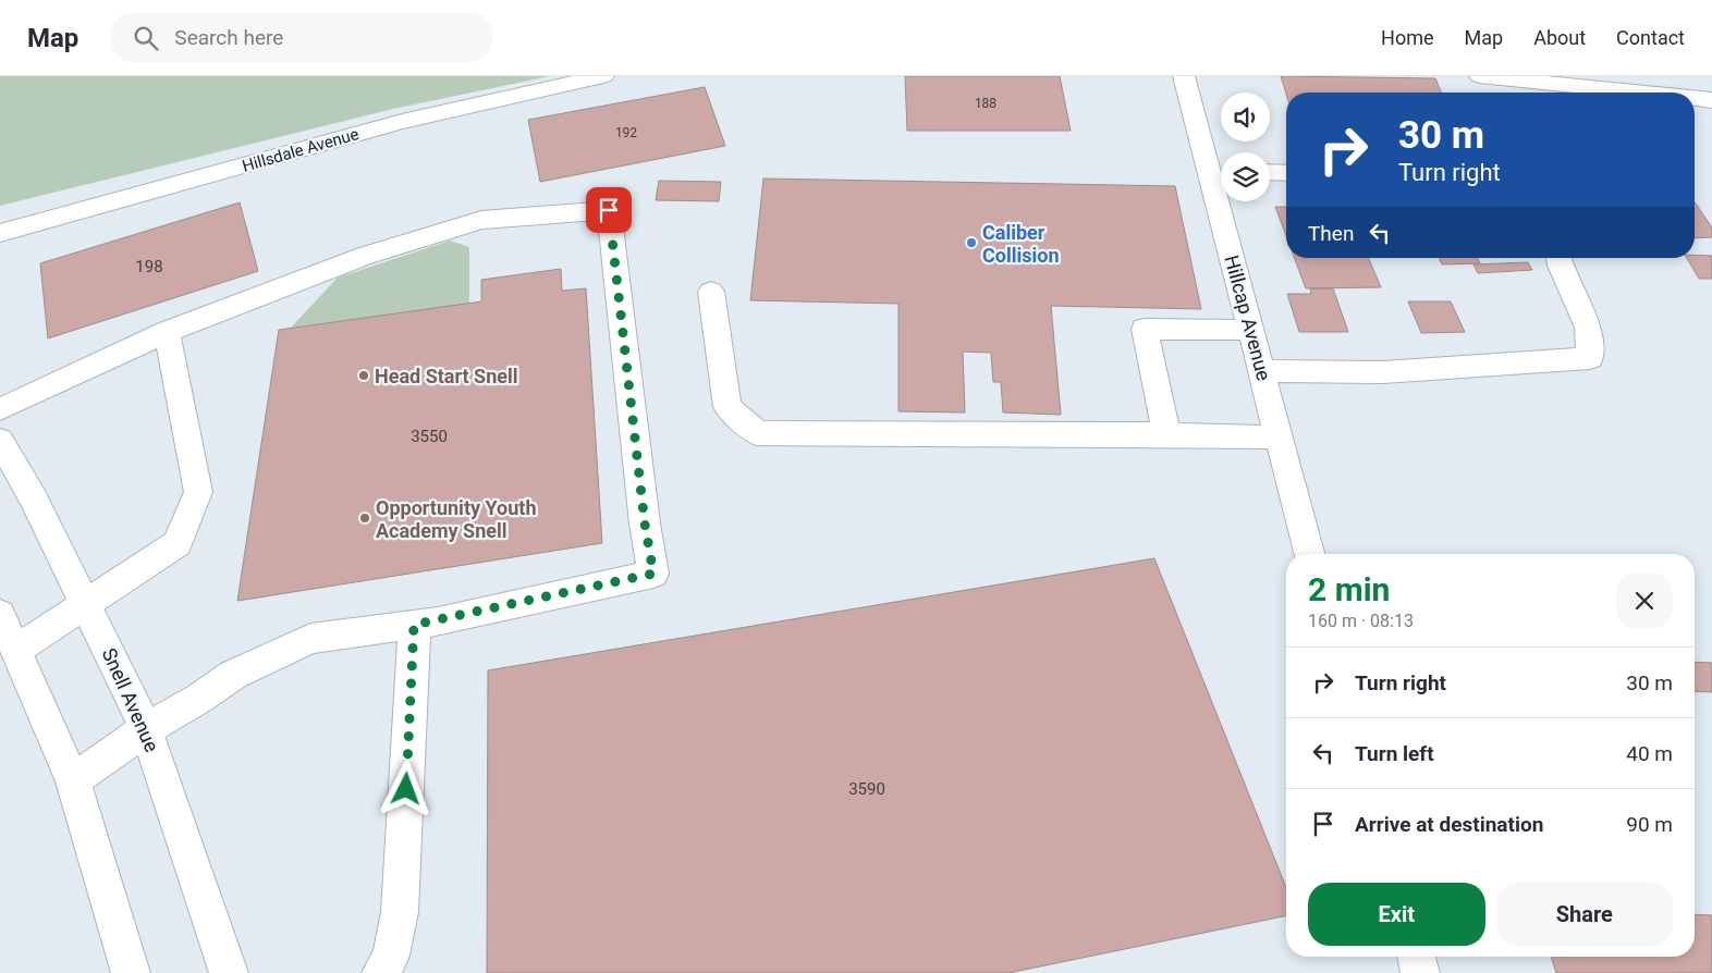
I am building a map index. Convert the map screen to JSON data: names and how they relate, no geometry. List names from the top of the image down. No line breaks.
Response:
{"streets":{"street":["Hillsdale Avenue","Hillcap Avenue","Snell Avenue"]},"places":["Caliber Collision","Head Start Snell","Opportunity Youth Academy Snell"],"house_numbers":["188","192","198","3550","3590"],"page":{"header":"Map","search":"Search here","nav":["Home","Map","About","Contact"],"turn":["30 m","Turn right"],"then":"Then","heading":["2 min","160 m · 08:13"],"list":[{"name":"Turn right","value":"30 m"},{"name":"Turn left","value":"40 m"},{"name":"Arrive at destination","value":"90 m"}],"buttons":["Exit","Share"]}}
